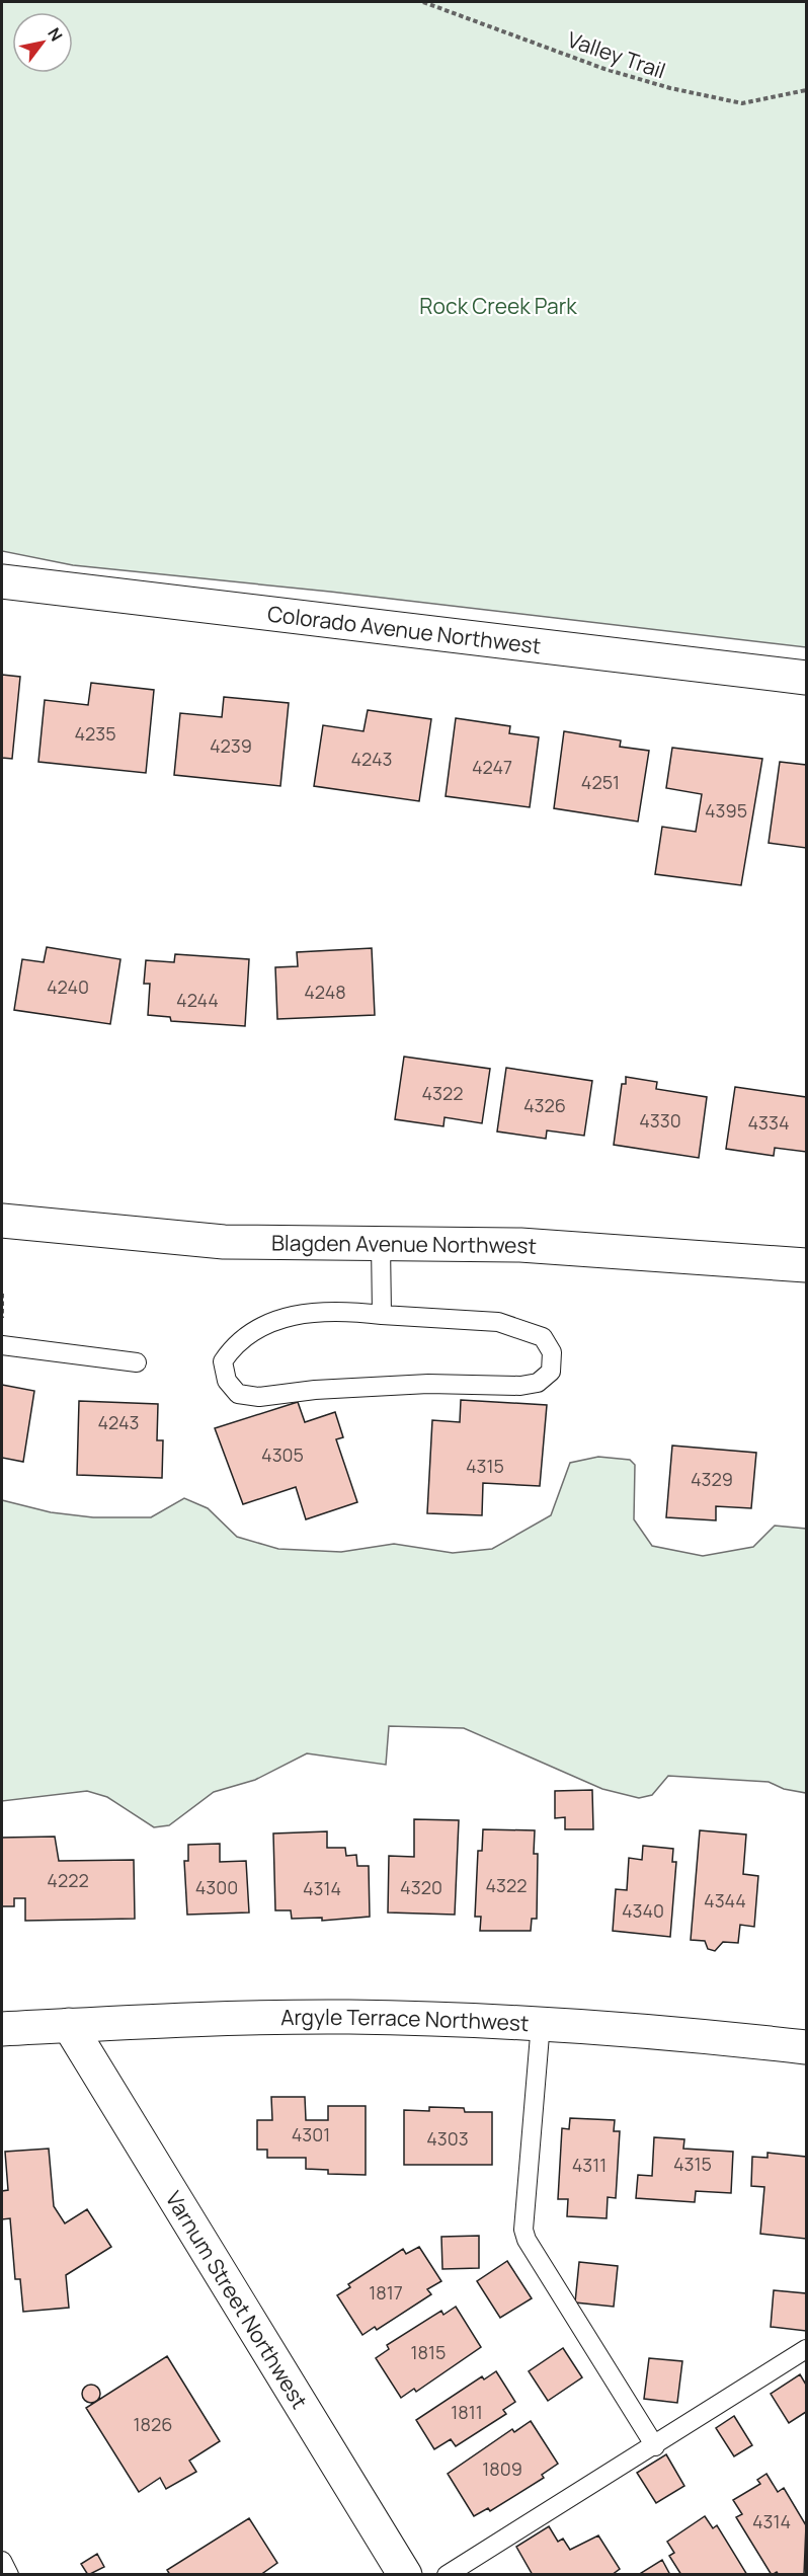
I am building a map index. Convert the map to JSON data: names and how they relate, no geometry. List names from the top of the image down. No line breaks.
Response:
{"streets":{"street":["Colorado Avenue Northwest","Blagden Avenue Northwest","Argyle Terrace Northwest","Varnum Street Northwest"],"path":["Valley Trail"]},"crossings":[["Argyle Terrace Northwest","Varnum Street Northwest"]],"parks":["Rock Creek Park"],"house_numbers":["4235","4239","4243","4247","4251","4395","4240","4248","4244","4322","4326","4330","4334","4243","4305","4315","4329","4222","4322","4300","4320","4314","4344","4340","4301","4303","4315","4311","1817","1815","1811","1826","1809","4314"],"north":"top right"}
